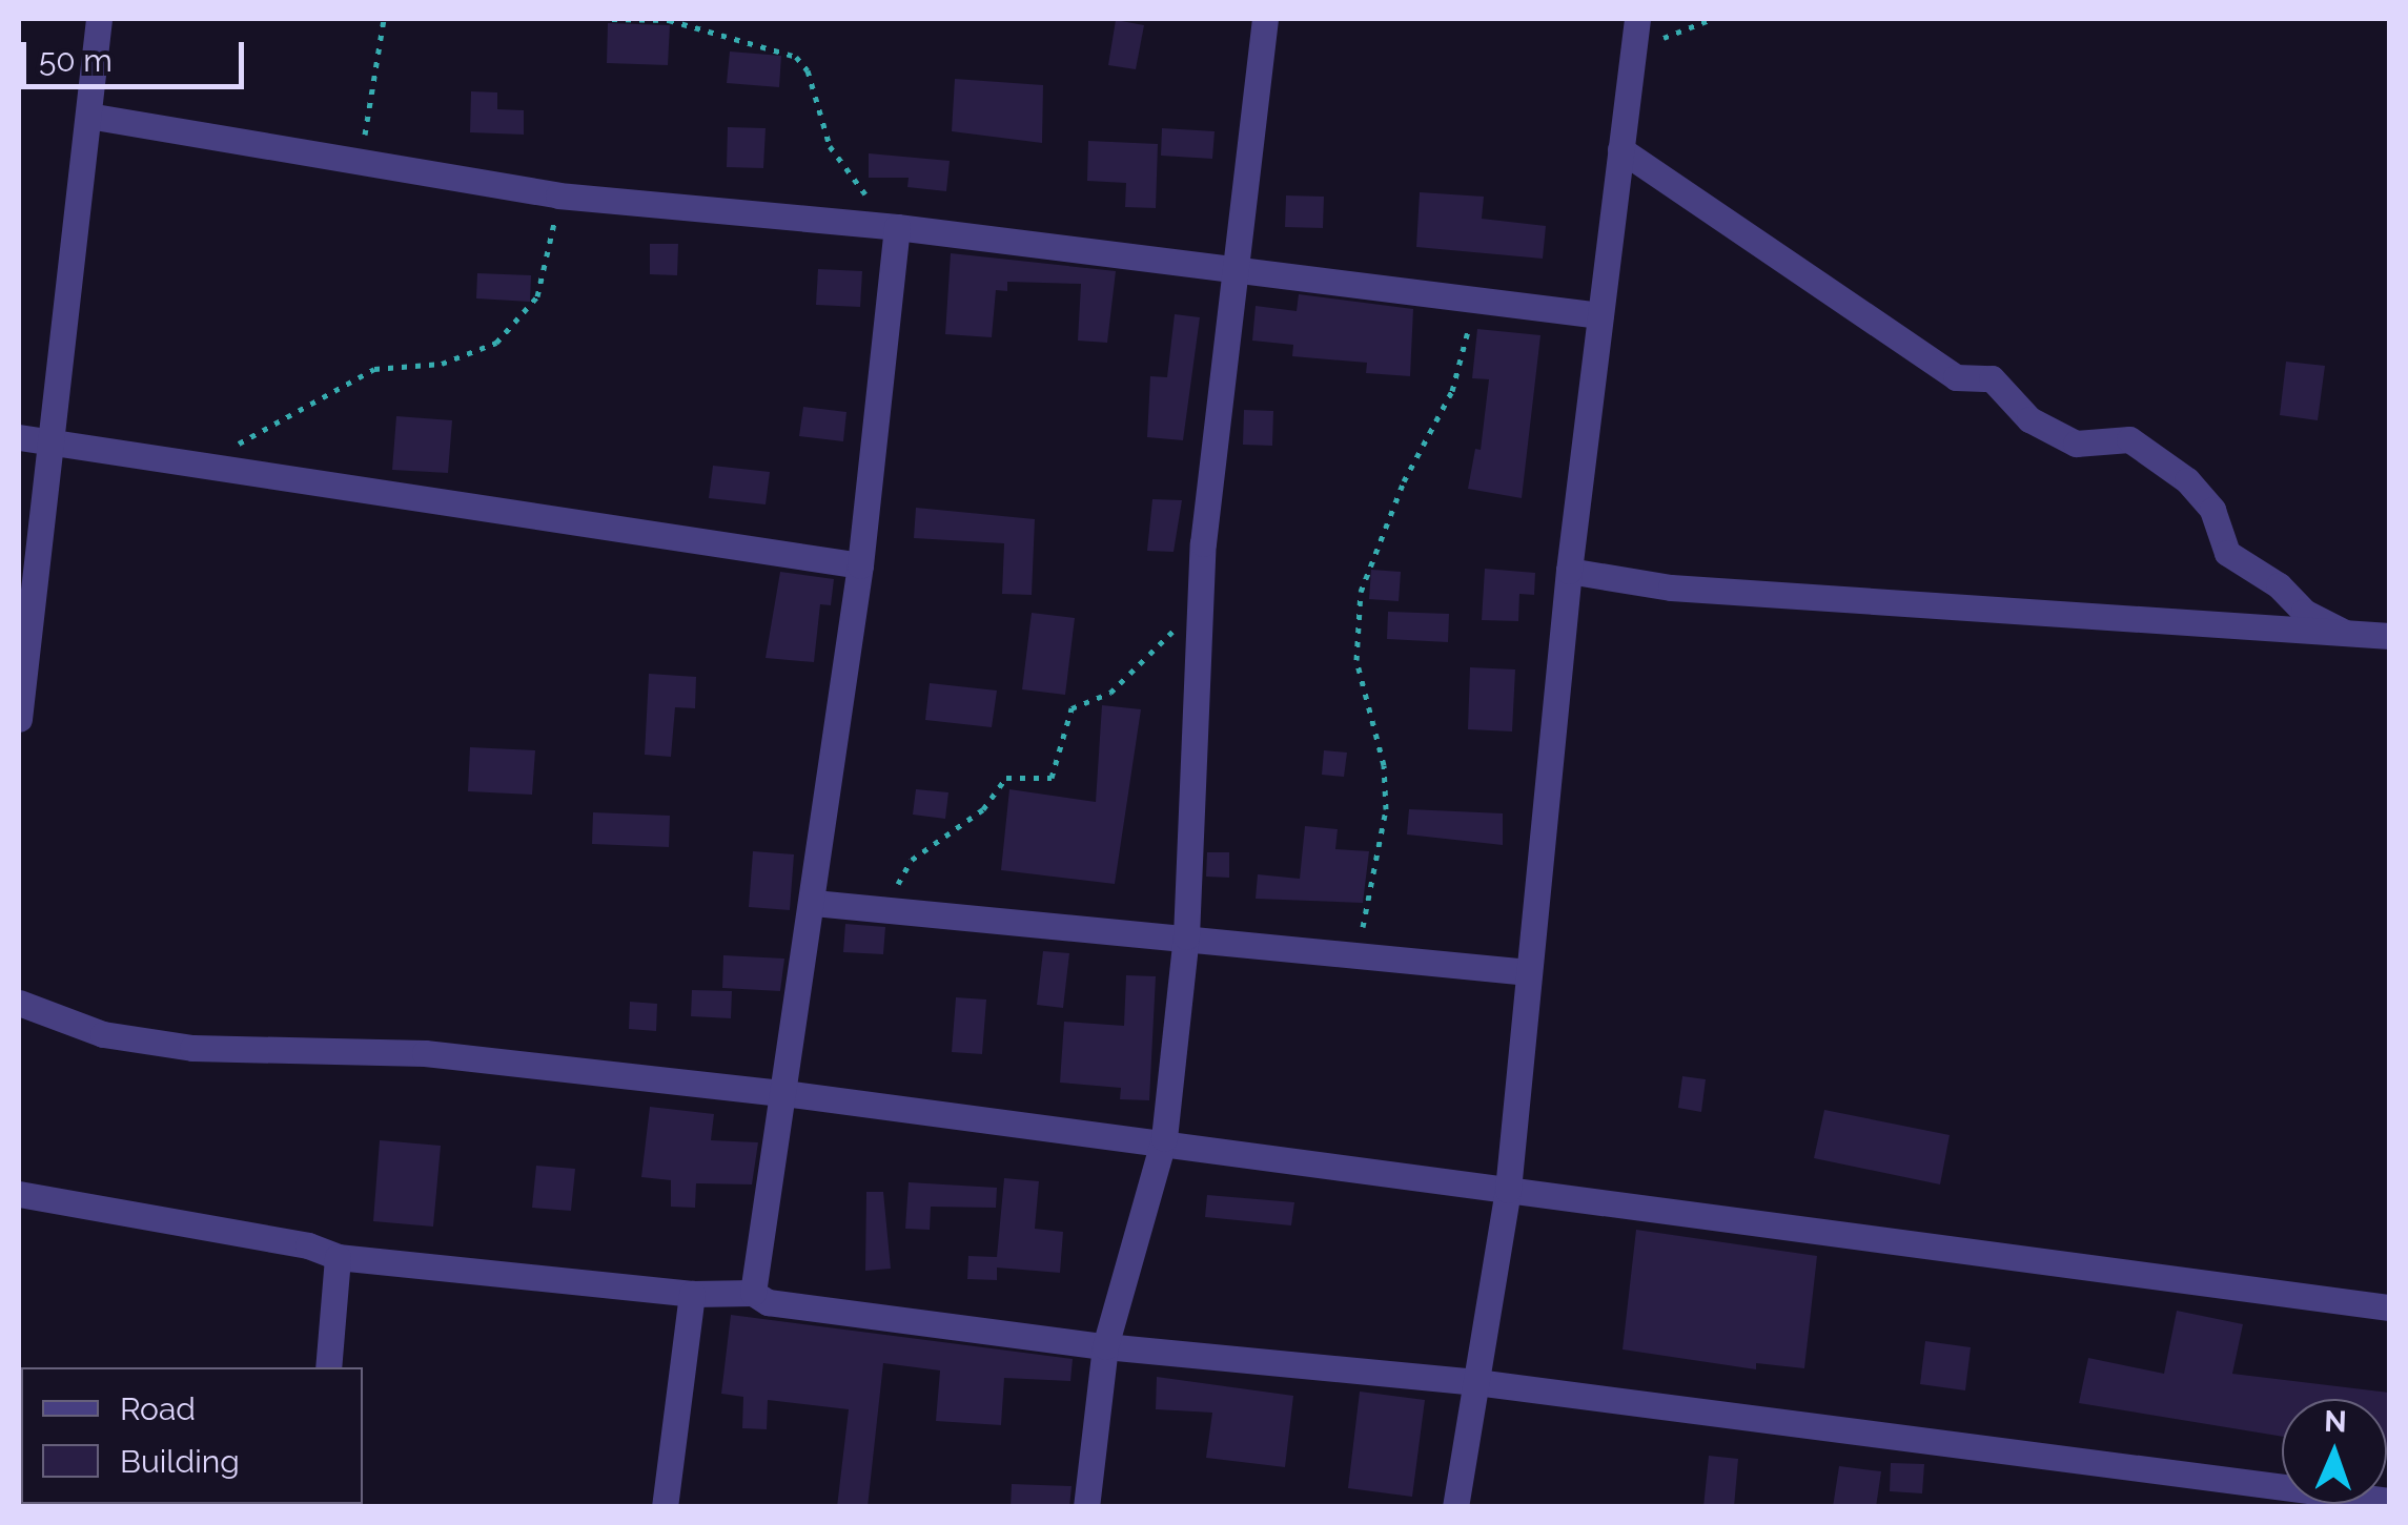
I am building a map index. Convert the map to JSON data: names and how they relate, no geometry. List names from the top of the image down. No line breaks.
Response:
{"legend":["Road","Building"],"scale_bar":"50 m","north":"top"}
